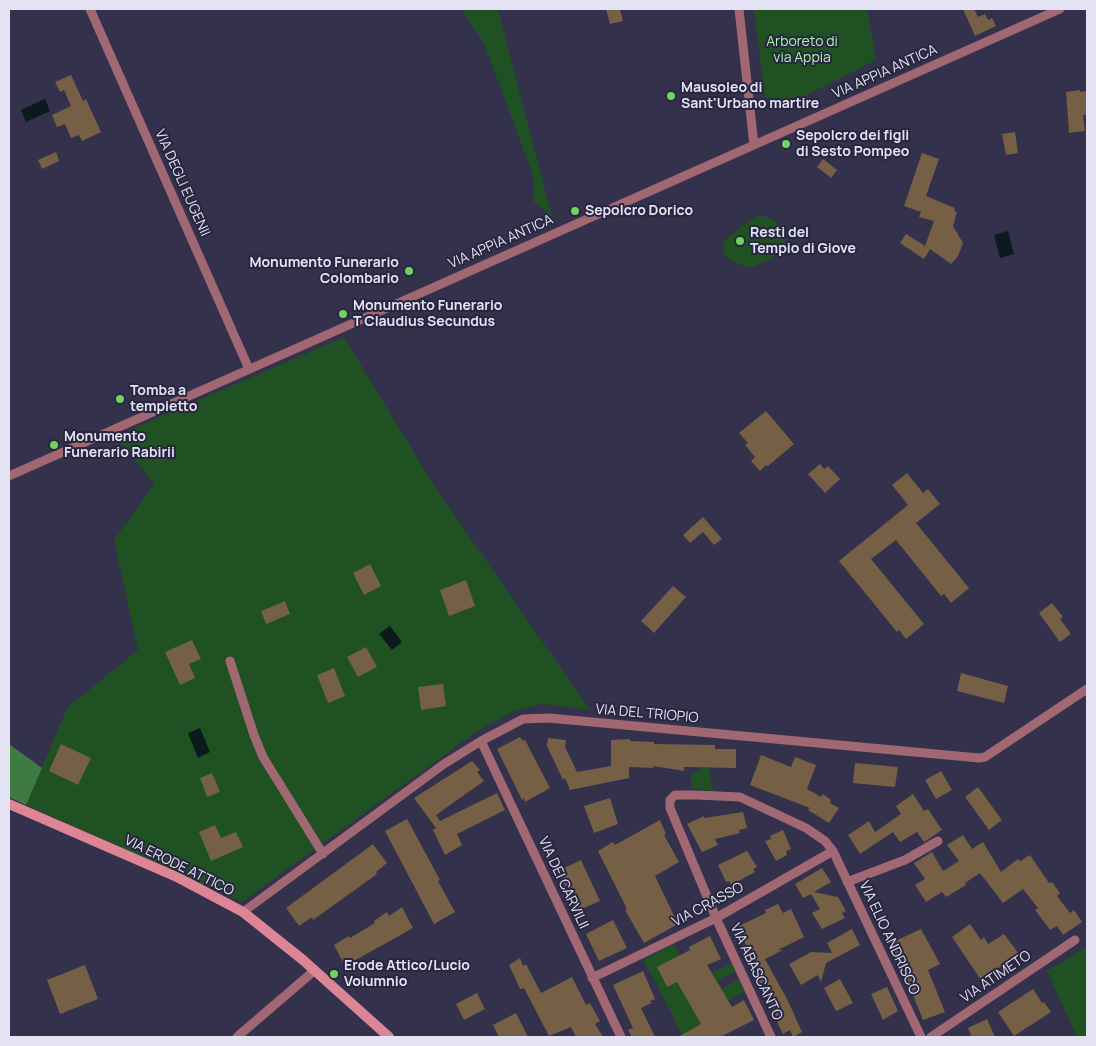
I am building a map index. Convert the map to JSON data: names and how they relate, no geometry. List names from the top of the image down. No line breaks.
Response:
{"streets":{"main road":["VIA ERODE ATTICO"],"street":["VIA APPIA ANTICA","VIA DEGLI EUGENII","VIA DEL TRIOPIO","VIA DEI CARVILII","VIA CRASSO","VIA ELIO ANDRISCO","VIA ABASCANTO","VIA ATIMETO"]},"crossings":[["VIA APPIA ANTICA","VIA DEGLI EUGENII"],["VIA DEL TRIOPIO","VIA ERODE ATTICO"],["VIA DEL TRIOPIO","VIA DEI CARVILII"],["VIA DEI CARVILII","VIA CRASSO"],["VIA CRASSO","VIA ELIO ANDRISCO"],["VIA CRASSO","VIA ABASCANTO"],["VIA ELIO ANDRISCO","VIA ABASCANTO"]],"parks":["Arboreto di via Appia"],"places":["Mausoleo di Sant'Urbano martire","Sepolcro dei figli di Sesto Pompeo","Sepolcro Dorico","Resti del Tempio di Giove","Monumento Funerario Colombario","Monumento Funerario T Claudius Secundus","Tomba a tempietto","Monumento Funerario Rabirii","Erode Attico/Lucio Volumnio"]}
